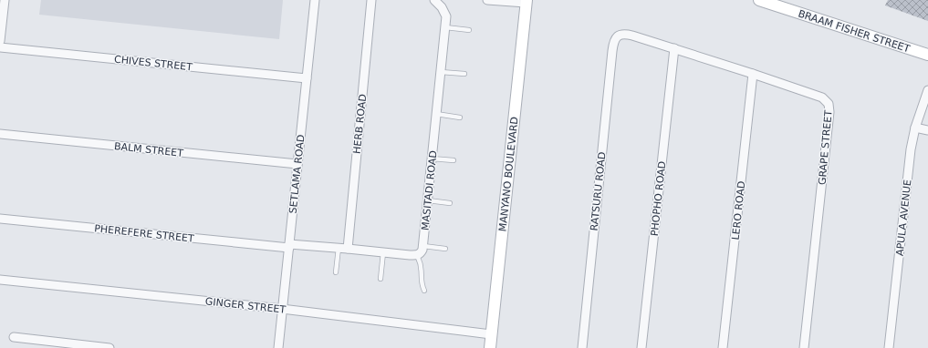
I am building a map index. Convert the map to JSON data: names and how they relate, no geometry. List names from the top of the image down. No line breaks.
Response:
{"streets":{"street":["BRAAM FISHER STREET","CHIVES STREET","HERB ROAD","GRAPE STREET","BALM STREET","SETLAMA ROAD","MANYANO BOULEVARD","MASITADI ROAD","RATSURU ROAD","PHOPHO ROAD","LERO ROAD","APULA AVENUE","PHEREFERE STREET","GINGER STREET"]},"crossings":[["CHIVES STREET","SETLAMA ROAD"],["GRAPE STREET","RATSURU ROAD"],["GRAPE STREET","PHOPHO ROAD"],["GRAPE STREET","LERO ROAD"],["BALM STREET","SETLAMA ROAD"],["SETLAMA ROAD","PHEREFERE STREET"],["SETLAMA ROAD","GINGER STREET"],["MANYANO BOULEVARD","GINGER STREET"]]}
